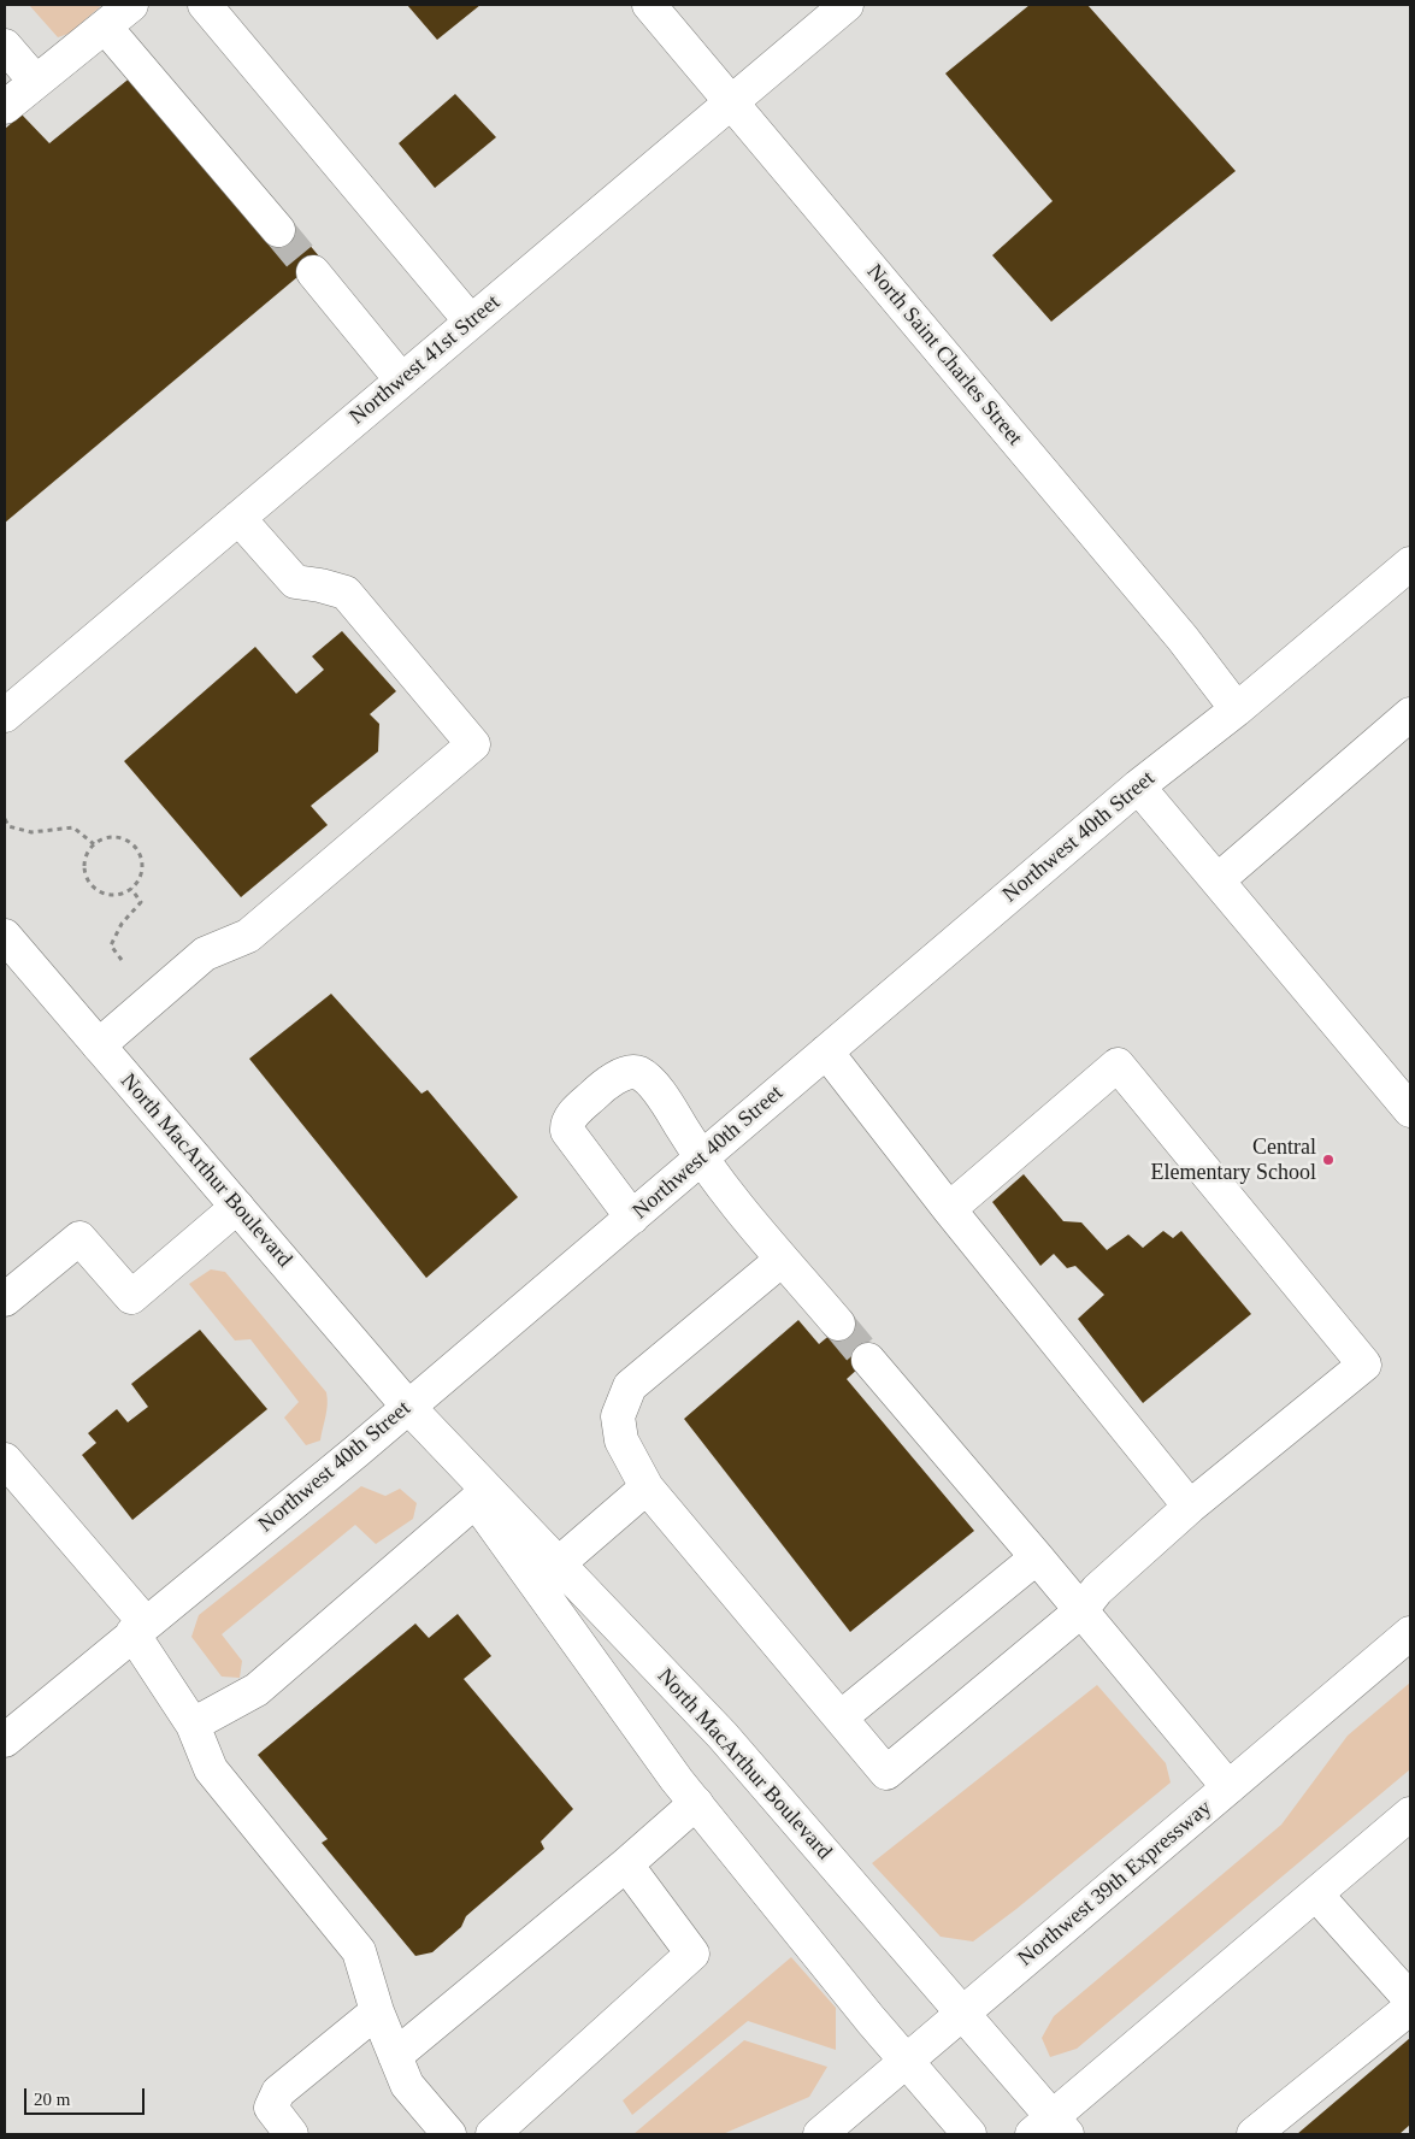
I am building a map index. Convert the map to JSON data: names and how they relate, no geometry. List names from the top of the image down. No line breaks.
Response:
{"streets":{"main road":["North Saint Charles Street","Northwest 41st Street","Northwest 40th Street","North MacArthur Boulevard","Northwest 39th Expressway"]},"crossings":[["North Saint Charles Street","Northwest 41st Street"],["North Saint Charles Street","Northwest 40th Street"],["Northwest 40th Street","North MacArthur Boulevard"],["North MacArthur Boulevard","Northwest 39th Expressway"]],"places":["Central Elementary School"],"scale_bar":"20 m"}
